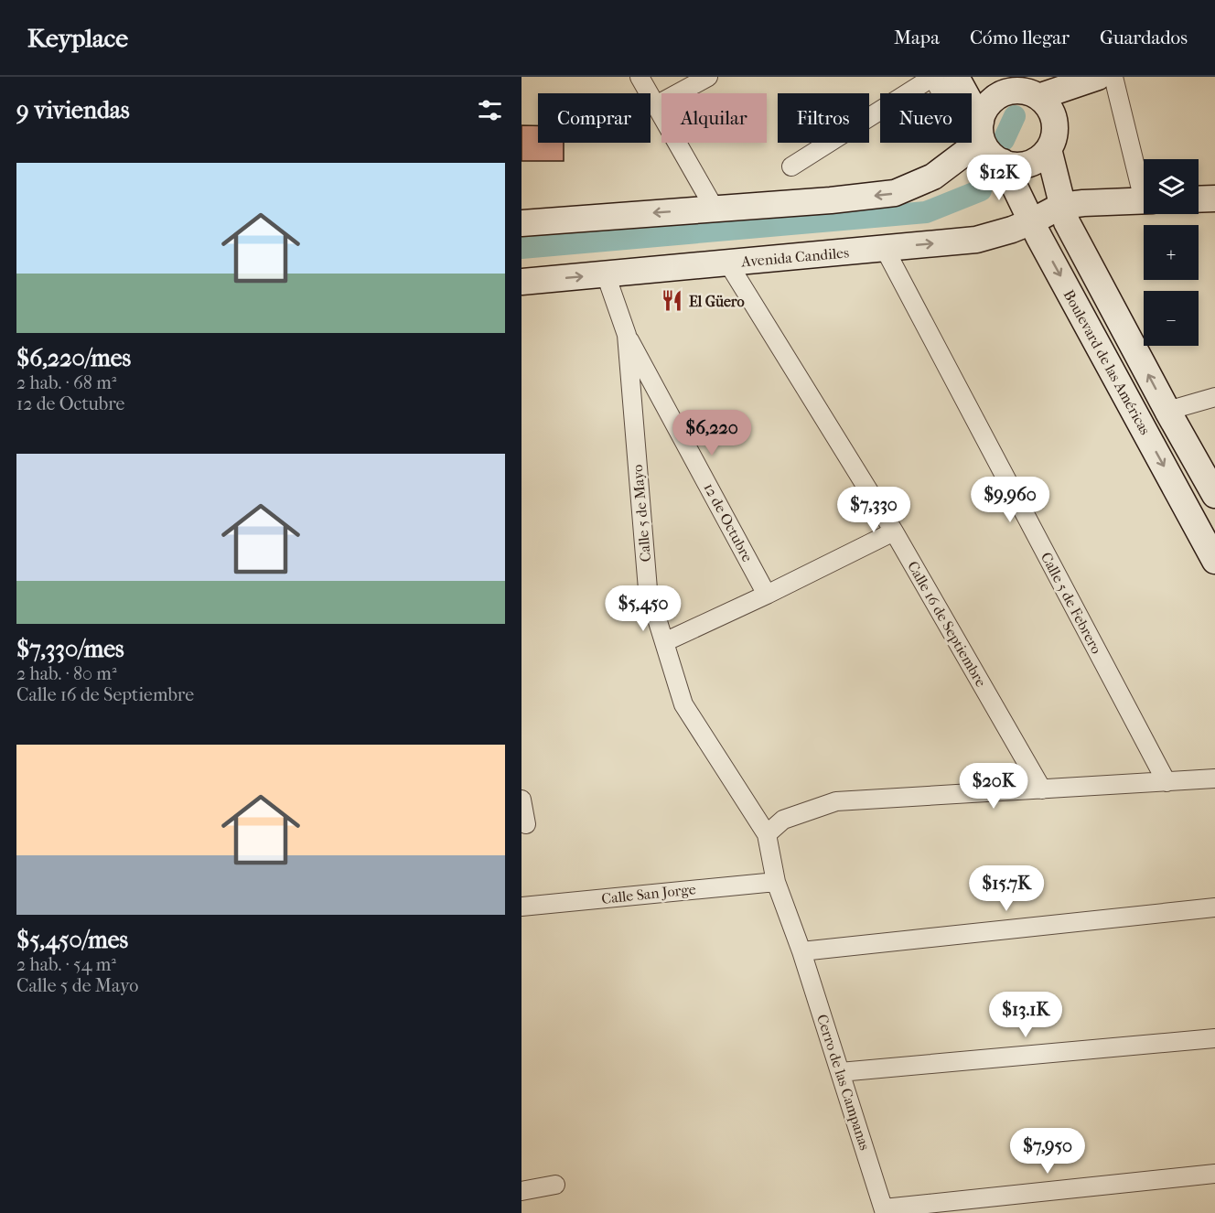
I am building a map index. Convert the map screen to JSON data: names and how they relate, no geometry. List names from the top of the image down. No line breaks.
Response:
{"streets":{"main road":["Avenida Candiles","Boulevard de las Américas"],"street":["Calle 5 de Mayo","12 de Octubre","Calle 5 de Febrero","Calle 16 de Septiembre","Calle San Jorge","Cerro de las Campanas"]},"crossings":[["Avenida Candiles","Boulevard de las Américas"],["Avenida Candiles","Calle 5 de Mayo"],["Avenida Candiles","Calle 5 de Febrero"],["Avenida Candiles","Calle 16 de Septiembre"],["Calle 5 de Mayo","12 de Octubre"],["Calle 5 de Mayo","Calle San Jorge"],["Calle 5 de Mayo","Cerro de las Campanas"]],"places":{"restaurant":["El Güero"]},"page":{"header":"Keyplace","nav":["Mapa","Cómo llegar","Guardados"],"heading":"9 viviendas","chip":["Comprar","Alquilar","Filtros","Nuevo"],"list":[{"name":"$6,220/mes","note":"2 hab. · 68 m² · 12 de Octubre"},{"name":"$7,330/mes","note":"2 hab. · 80 m² · Calle 16 de Septiembre"},{"name":"$5,450/mes","note":"2 hab. · 54 m² · Calle 5 de Mayo"}],"price":["$12K","$6,220","$9,960","$7,330","$5,450","$20K","$15.7K","$13.1K","$7,950"],"map_buttons":["+","−"]}}
